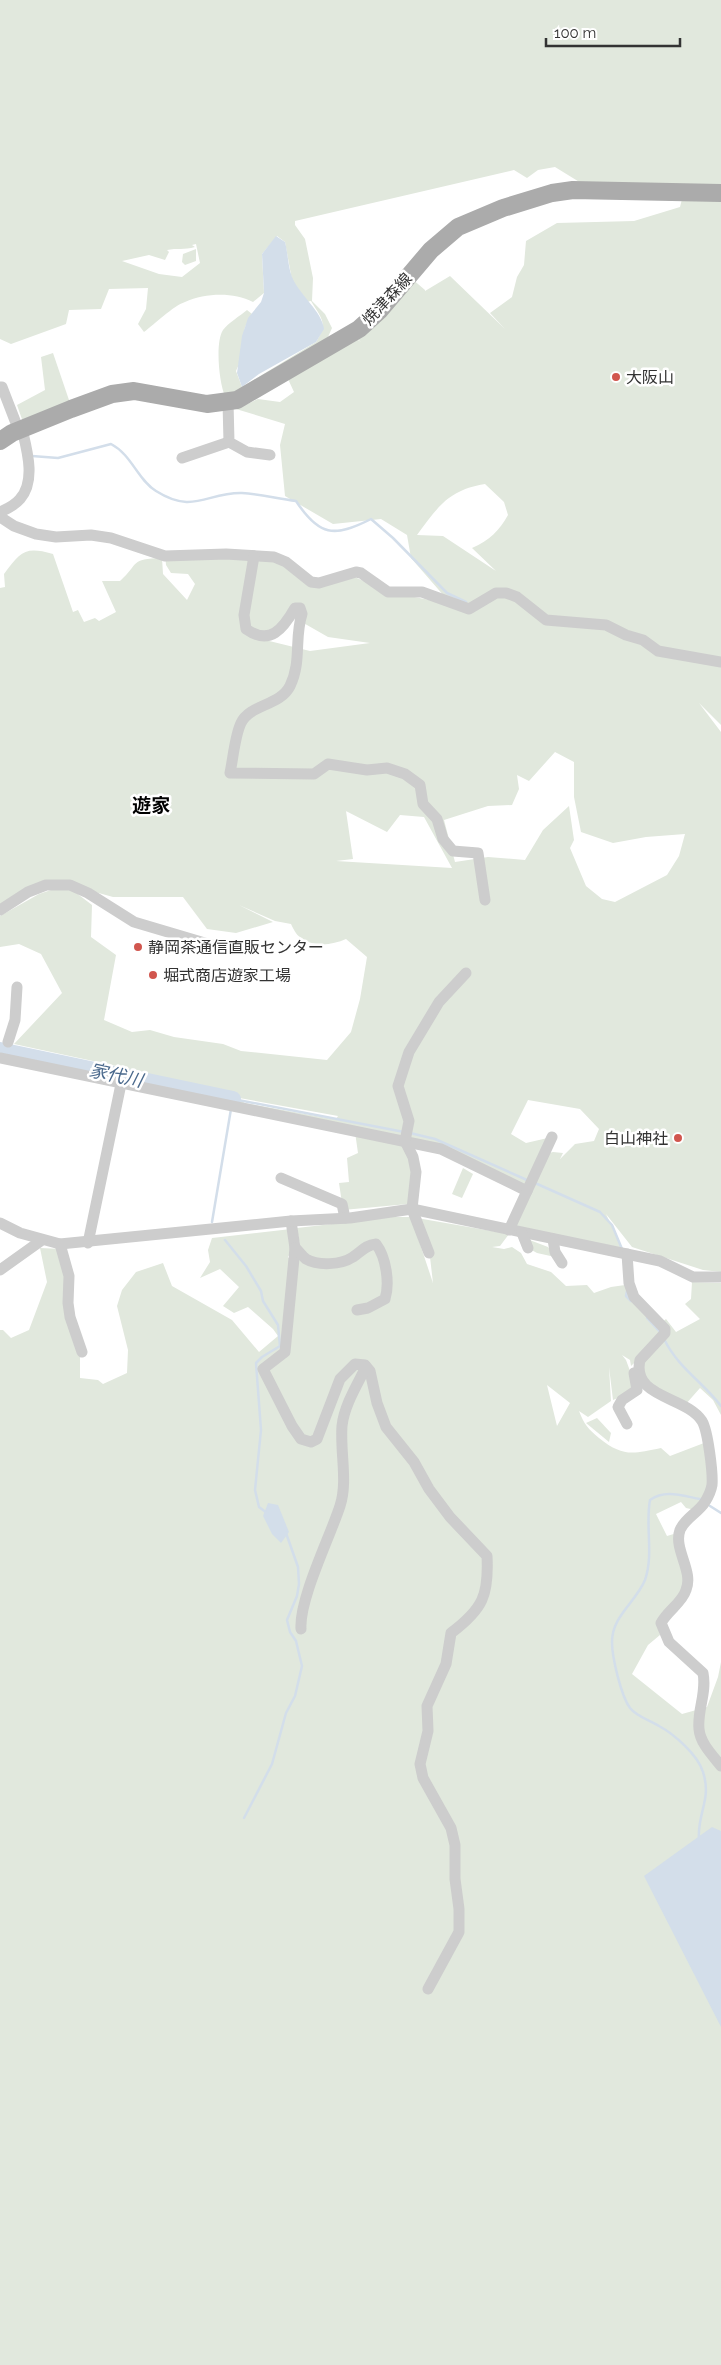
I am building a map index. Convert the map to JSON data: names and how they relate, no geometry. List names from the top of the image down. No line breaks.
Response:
{"streets":{"main road":["焼津森線"]},"districts":["遊家"],"water":["家代川"],"places":["大阪山","静岡茶通信直販センター","堀式商店遊家工場","白山神社"],"scale_bar":"100 m"}
